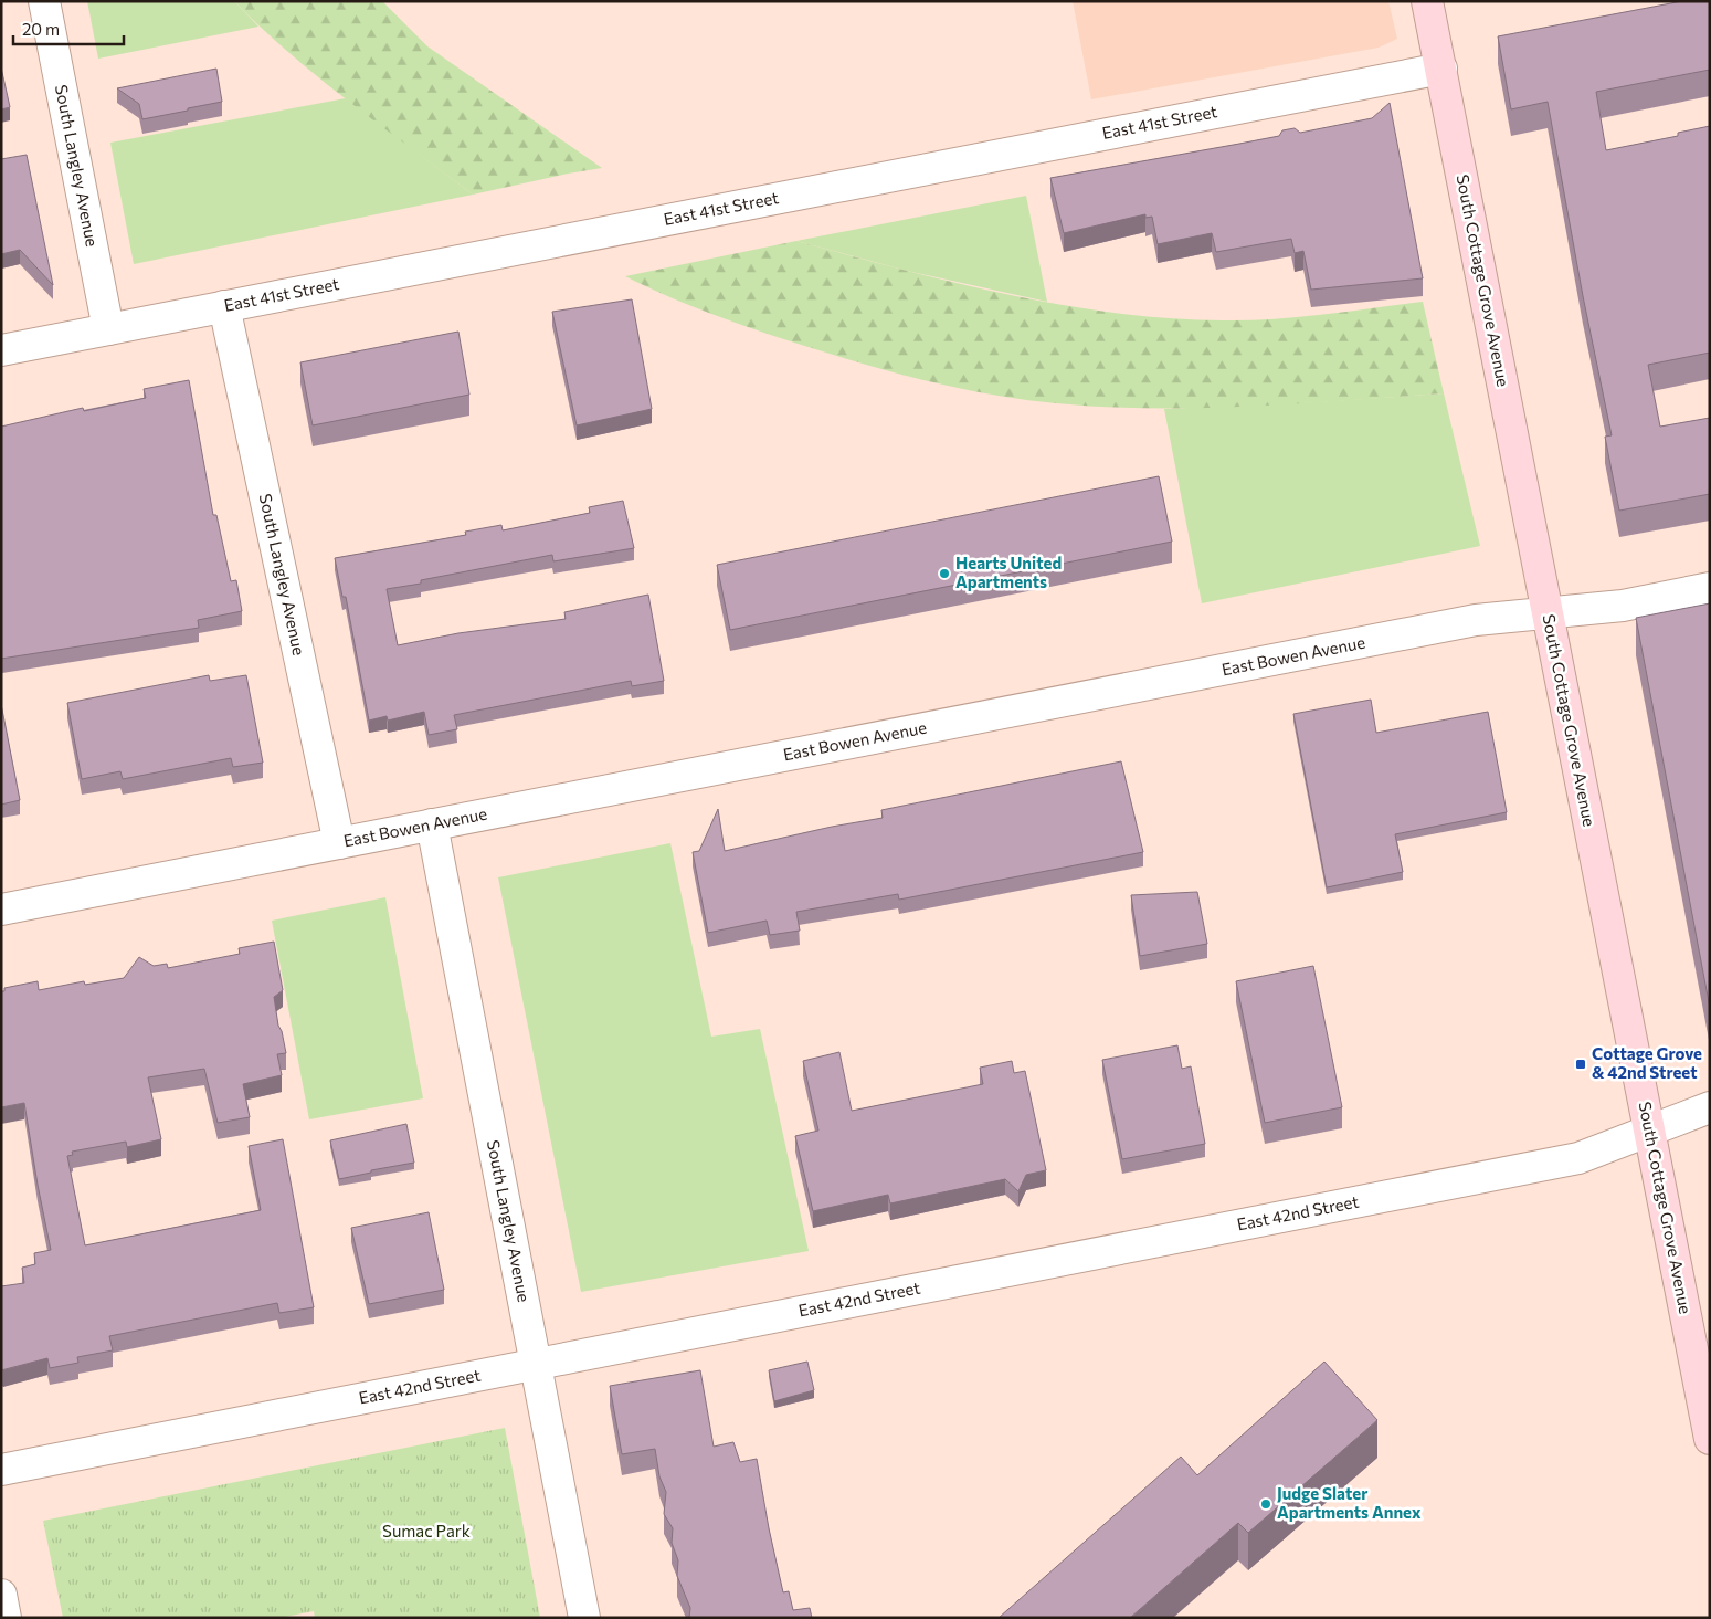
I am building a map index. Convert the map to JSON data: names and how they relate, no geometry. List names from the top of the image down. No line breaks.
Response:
{"streets":{"main road":["South Cottage Grove Avenue"],"street":["East 41st Street","South Langley Avenue","East Bowen Avenue","East 42nd Street"]},"crossings":[["East 41st Street","South Langley Avenue"],["East 41st Street","South Cottage Grove Avenue"],["South Langley Avenue","East Bowen Avenue"],["South Langley Avenue","East 42nd Street"],["South Cottage Grove Avenue","East Bowen Avenue"],["South Cottage Grove Avenue","East 42nd Street"]],"parks":["Sumac Park"],"places":{"other":["Hearts United Apartments","Judge Slater Apartments Annex"],"transit":["Cottage Grove & 42nd Street"]},"scale_bar":"20 m"}
